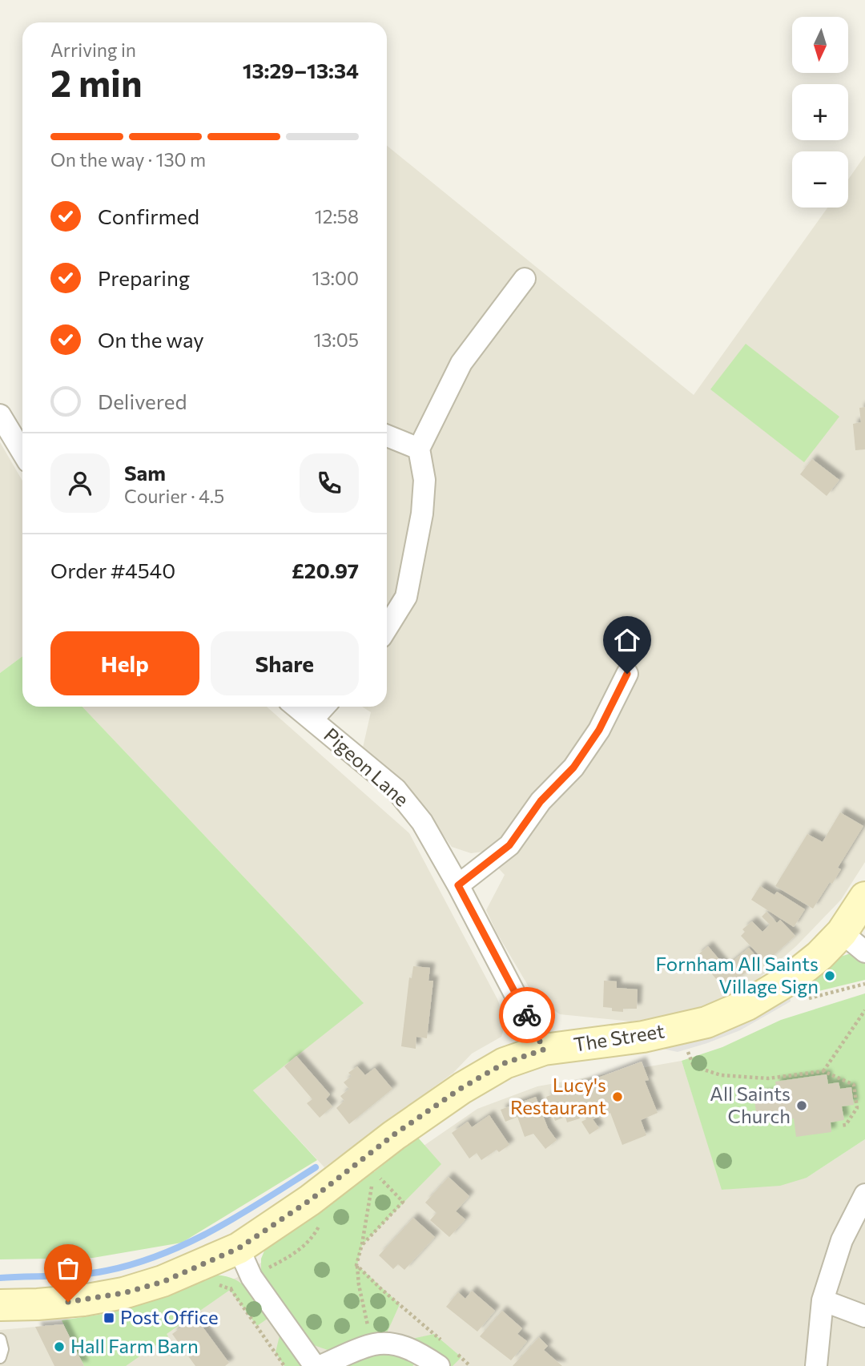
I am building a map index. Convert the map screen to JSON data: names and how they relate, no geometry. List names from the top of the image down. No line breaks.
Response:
{"streets":{"main road":["The Street"],"street":["Pigeon Lane"]},"crossings":[["Pigeon Lane","The Street"]],"places":{"other":["Fornham All Saints Village Sign","Lucy's Restaurant","All Saints Church","Hall Farm Barn"],"transit":["Post Office"]},"north":"bottom","page":{"map_buttons":["+","−"],"heading":["2 min","Arriving in","13:29–13:34"],"panel":["Sam","Courier · 4.5","Order #4540","£20.97"],"bar":"On the way · 130 m","list":[["Confirmed","12:58"],["Preparing","13:00"],["On the way","13:05"],"Delivered"],"buttons":["Help","Share"]}}
